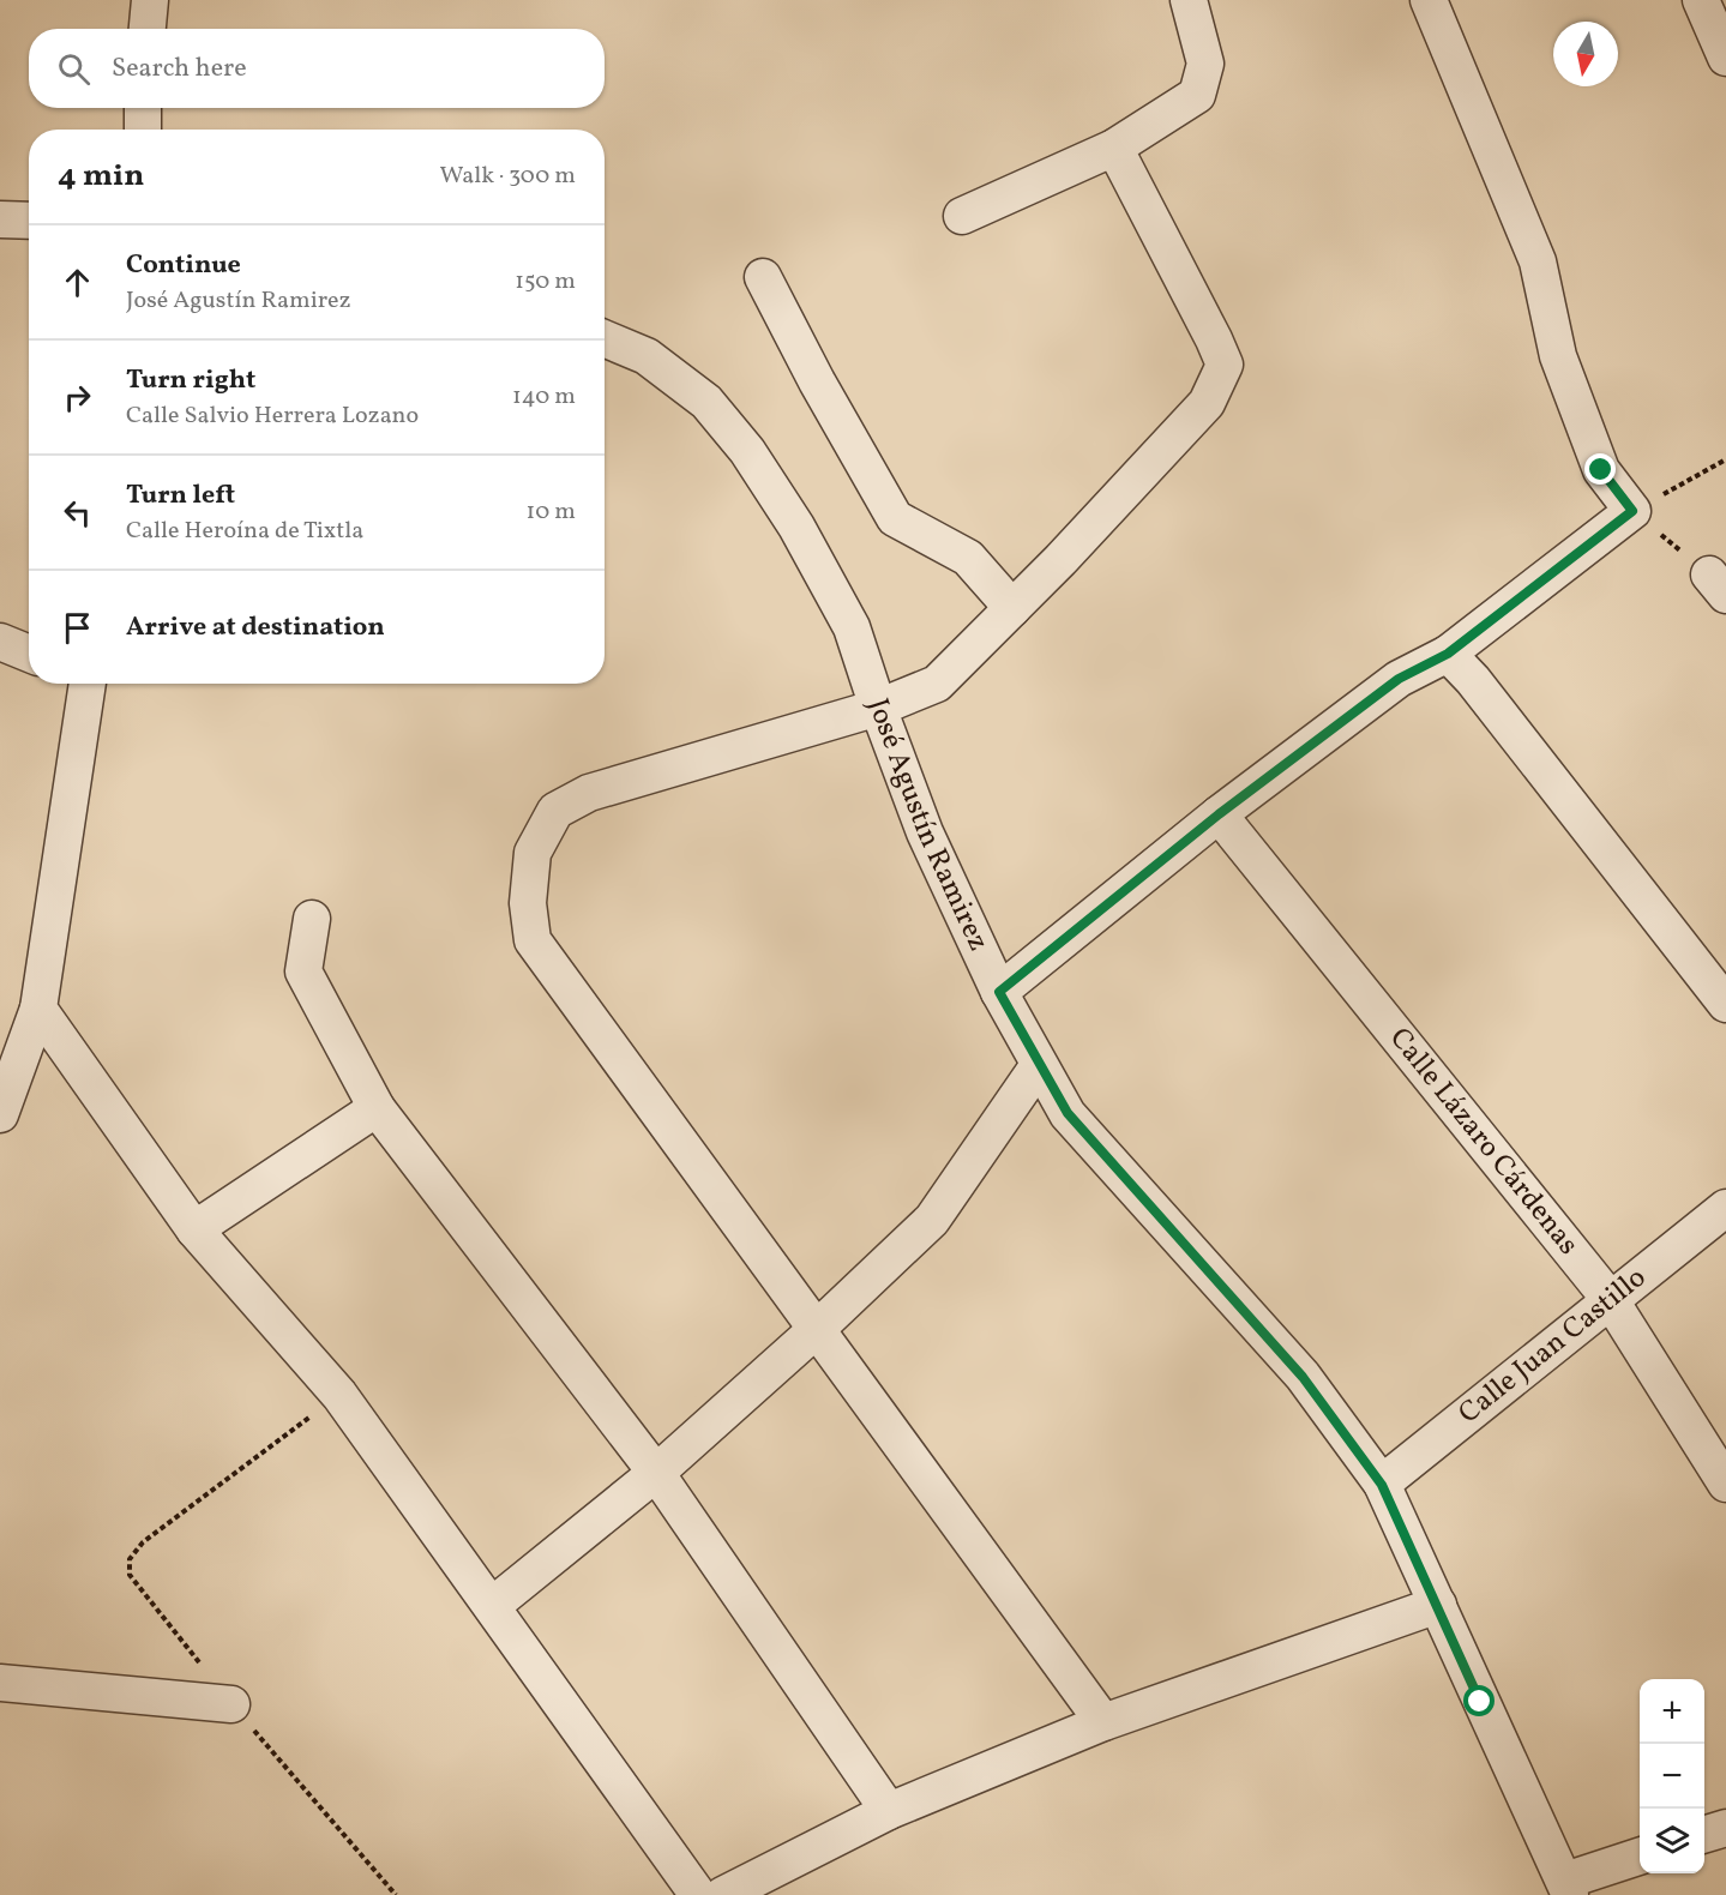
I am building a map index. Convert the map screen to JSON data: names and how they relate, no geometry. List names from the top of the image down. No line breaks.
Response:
{"streets":{"street":["José Agustín Ramirez","Calle Lázaro Cárdenas","Calle Juan Castillo"]},"crossings":[["José Agustín Ramirez","Calle Juan Castillo"],["Calle Lázaro Cárdenas","Calle Juan Castillo"]],"north":"bottom","page":{"search":"Search here","heading":["4 min","Walk · 300 m"],"list":[["Continue","José Agustín Ramirez","150 m"],["Turn right","Calle Salvio Herrera Lozano","140 m"],["Turn left","Calle Heroína de Tixtla","10 m"],"Arrive at destination"],"map_buttons":["+","−"]}}
